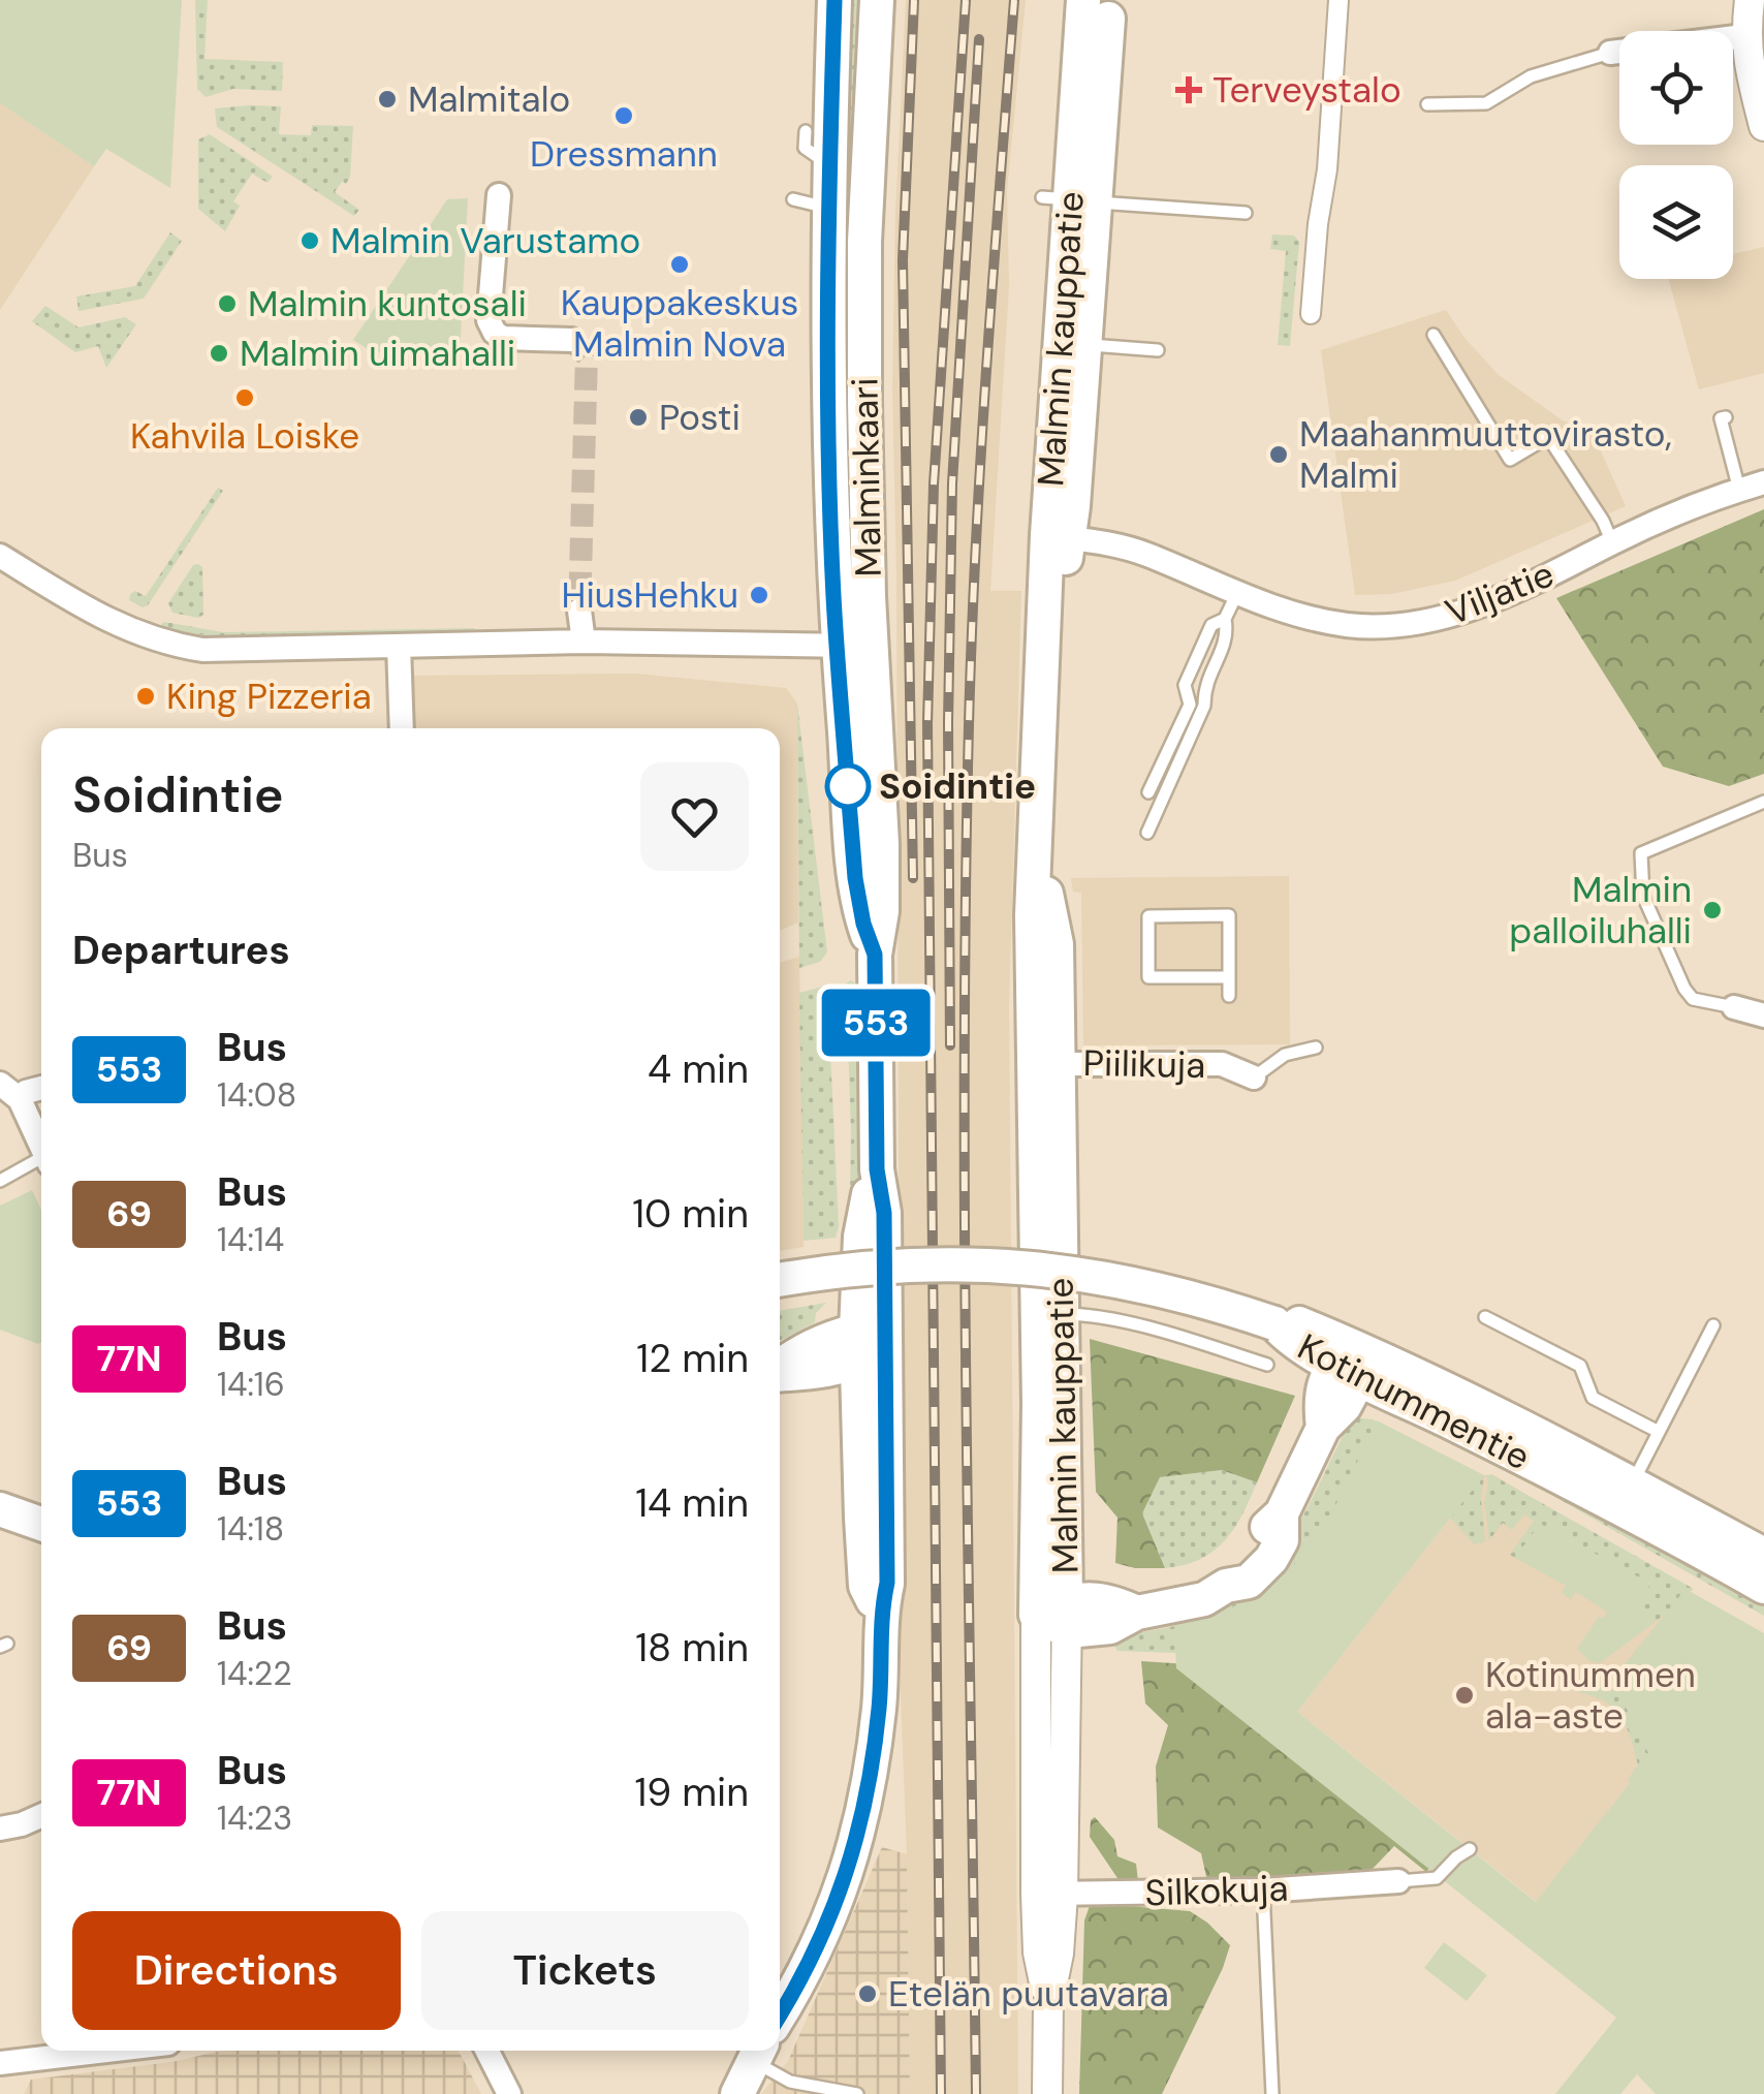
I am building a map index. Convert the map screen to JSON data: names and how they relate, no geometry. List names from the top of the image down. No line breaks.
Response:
{"streets":{"main road":["Malmin kauppatie","Malminkaari","Kotinummentie"],"street":["Viljatie","Piilikuja","Silkokuja"]},"crossings":[["Malmin kauppatie","Viljatie"],["Malmin kauppatie","Piilikuja"],["Malmin kauppatie","Silkokuja"]],"places":{"health":["Terveystalo"],"other":["Malmitalo","Dressmann","Malmin Varustamo","Kauppakeskus Malmin Nova","Malmin kuntosali","Malmin uimahalli","Kahvila Loiske","Posti","Maahanmuuttovirasto, Malmi","HiusHehku","King Pizzeria","Soidintie","Malmin palloiluhalli","Kotinummen ala-aste","Etelän puutavara"]},"lines":["bus line 553"],"page":{"on_map":"553","heading":[["Soidintie","Bus"],"Departures"],"list":[{"mark":"553","name":"Bus","note":"14:08","value":"4 min"},{"mark":"69","name":"Bus","note":"14:14","value":"10 min"},{"mark":"77N","name":"Bus","note":"14:16","value":"12 min"},{"mark":"553","name":"Bus","note":"14:18","value":"14 min"},{"mark":"69","name":"Bus","note":"14:22","value":"18 min"},{"mark":"77N","name":"Bus","note":"14:23","value":"19 min"}],"buttons":["Directions","Tickets"]}}
